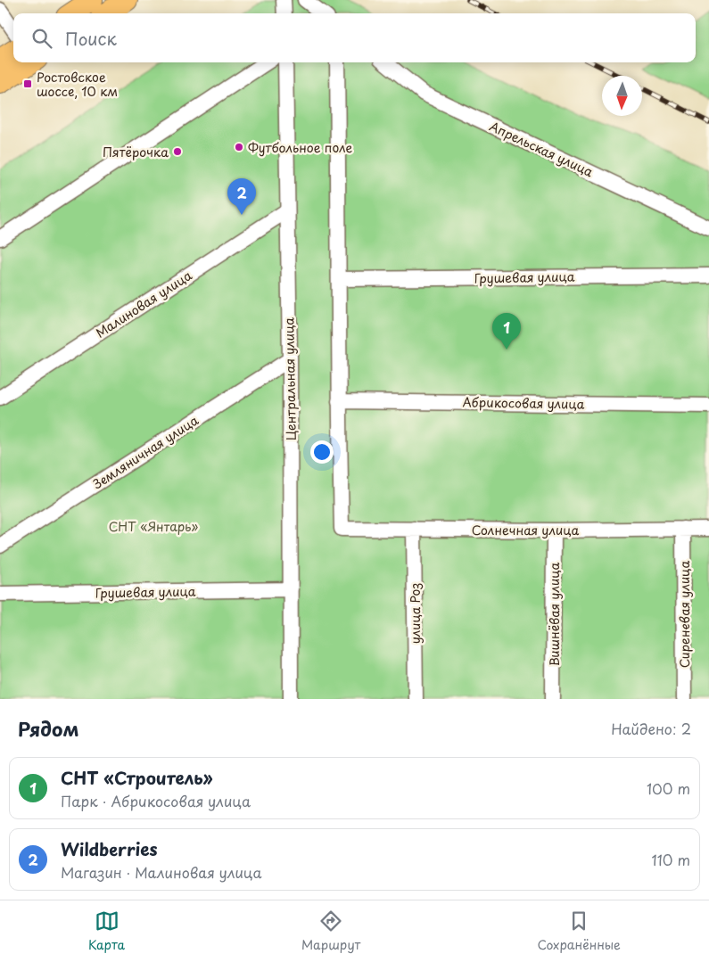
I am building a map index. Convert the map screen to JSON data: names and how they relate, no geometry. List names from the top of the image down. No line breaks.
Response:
{"streets":{"street":["Апрельская улица","Грушевая улица","Малиновая улица","Центральная улица","Абрикосовая улица","Земляничная улица","Солнечная улица","улица Роз","Вишнёвая улица","Сиреневая улица"]},"crossings":[["Грушевая улица","Центральная улица"],["Малиновая улица","Центральная улица"],["Центральная улица","Земляничная улица"],["Абрикосовая улица","Солнечная улица"],["Солнечная улица","улица Роз"],["Солнечная улица","Вишнёвая улица"],["Солнечная улица","Сиреневая улица"]],"parks":["СНТ «Янтарь»"],"places":{"transit":["Ростовское шоссе, 10 км"],"other":["Футбольное поле","Пятёрочка"]},"north":"bottom","page":{"search":"Поиск","pins":["2","1"],"heading":["Рядом","Найдено: 2"],"list":[{"mark":"1","name":"СНТ «Строитель»","note":"Парк · Абрикосовая улица","value":"100 m"},{"mark":"2","name":"Wildberries","note":"Магазин · Малиновая улица","value":"110 m"}],"nav":["Карта","Маршрут","Сохранённые"]}}
